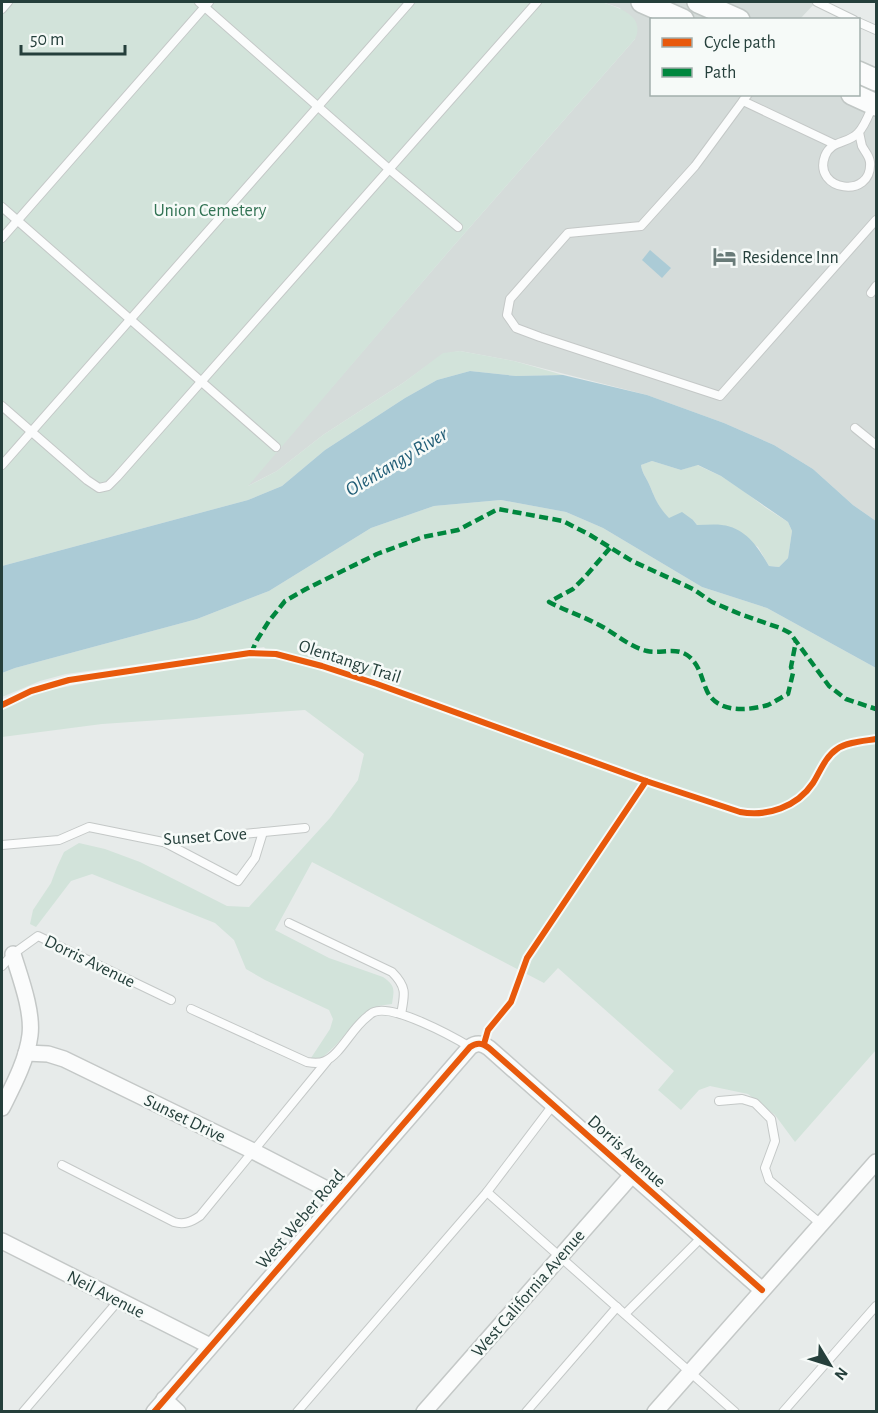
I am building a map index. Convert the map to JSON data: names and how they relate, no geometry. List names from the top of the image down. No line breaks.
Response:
{"streets":{"street":["Dorris Avenue","Sunset Drive","West Weber Road","West California Avenue","Neil Avenue"],"lane":["Sunset Cove"],"cycle path":["Olentangy Trail"]},"crossings":[["Dorris Avenue","West Weber Road"],["Dorris Avenue","West California Avenue"],["Sunset Drive","West Weber Road"],["West Weber Road","Neil Avenue"]],"water":["Olentangy River"],"parks":["Union Cemetery"],"places":{"hotel":["Residence Inn"]},"legend":["Cycle path","Path"],"scale_bar":"50 m","north":"bottom right"}
